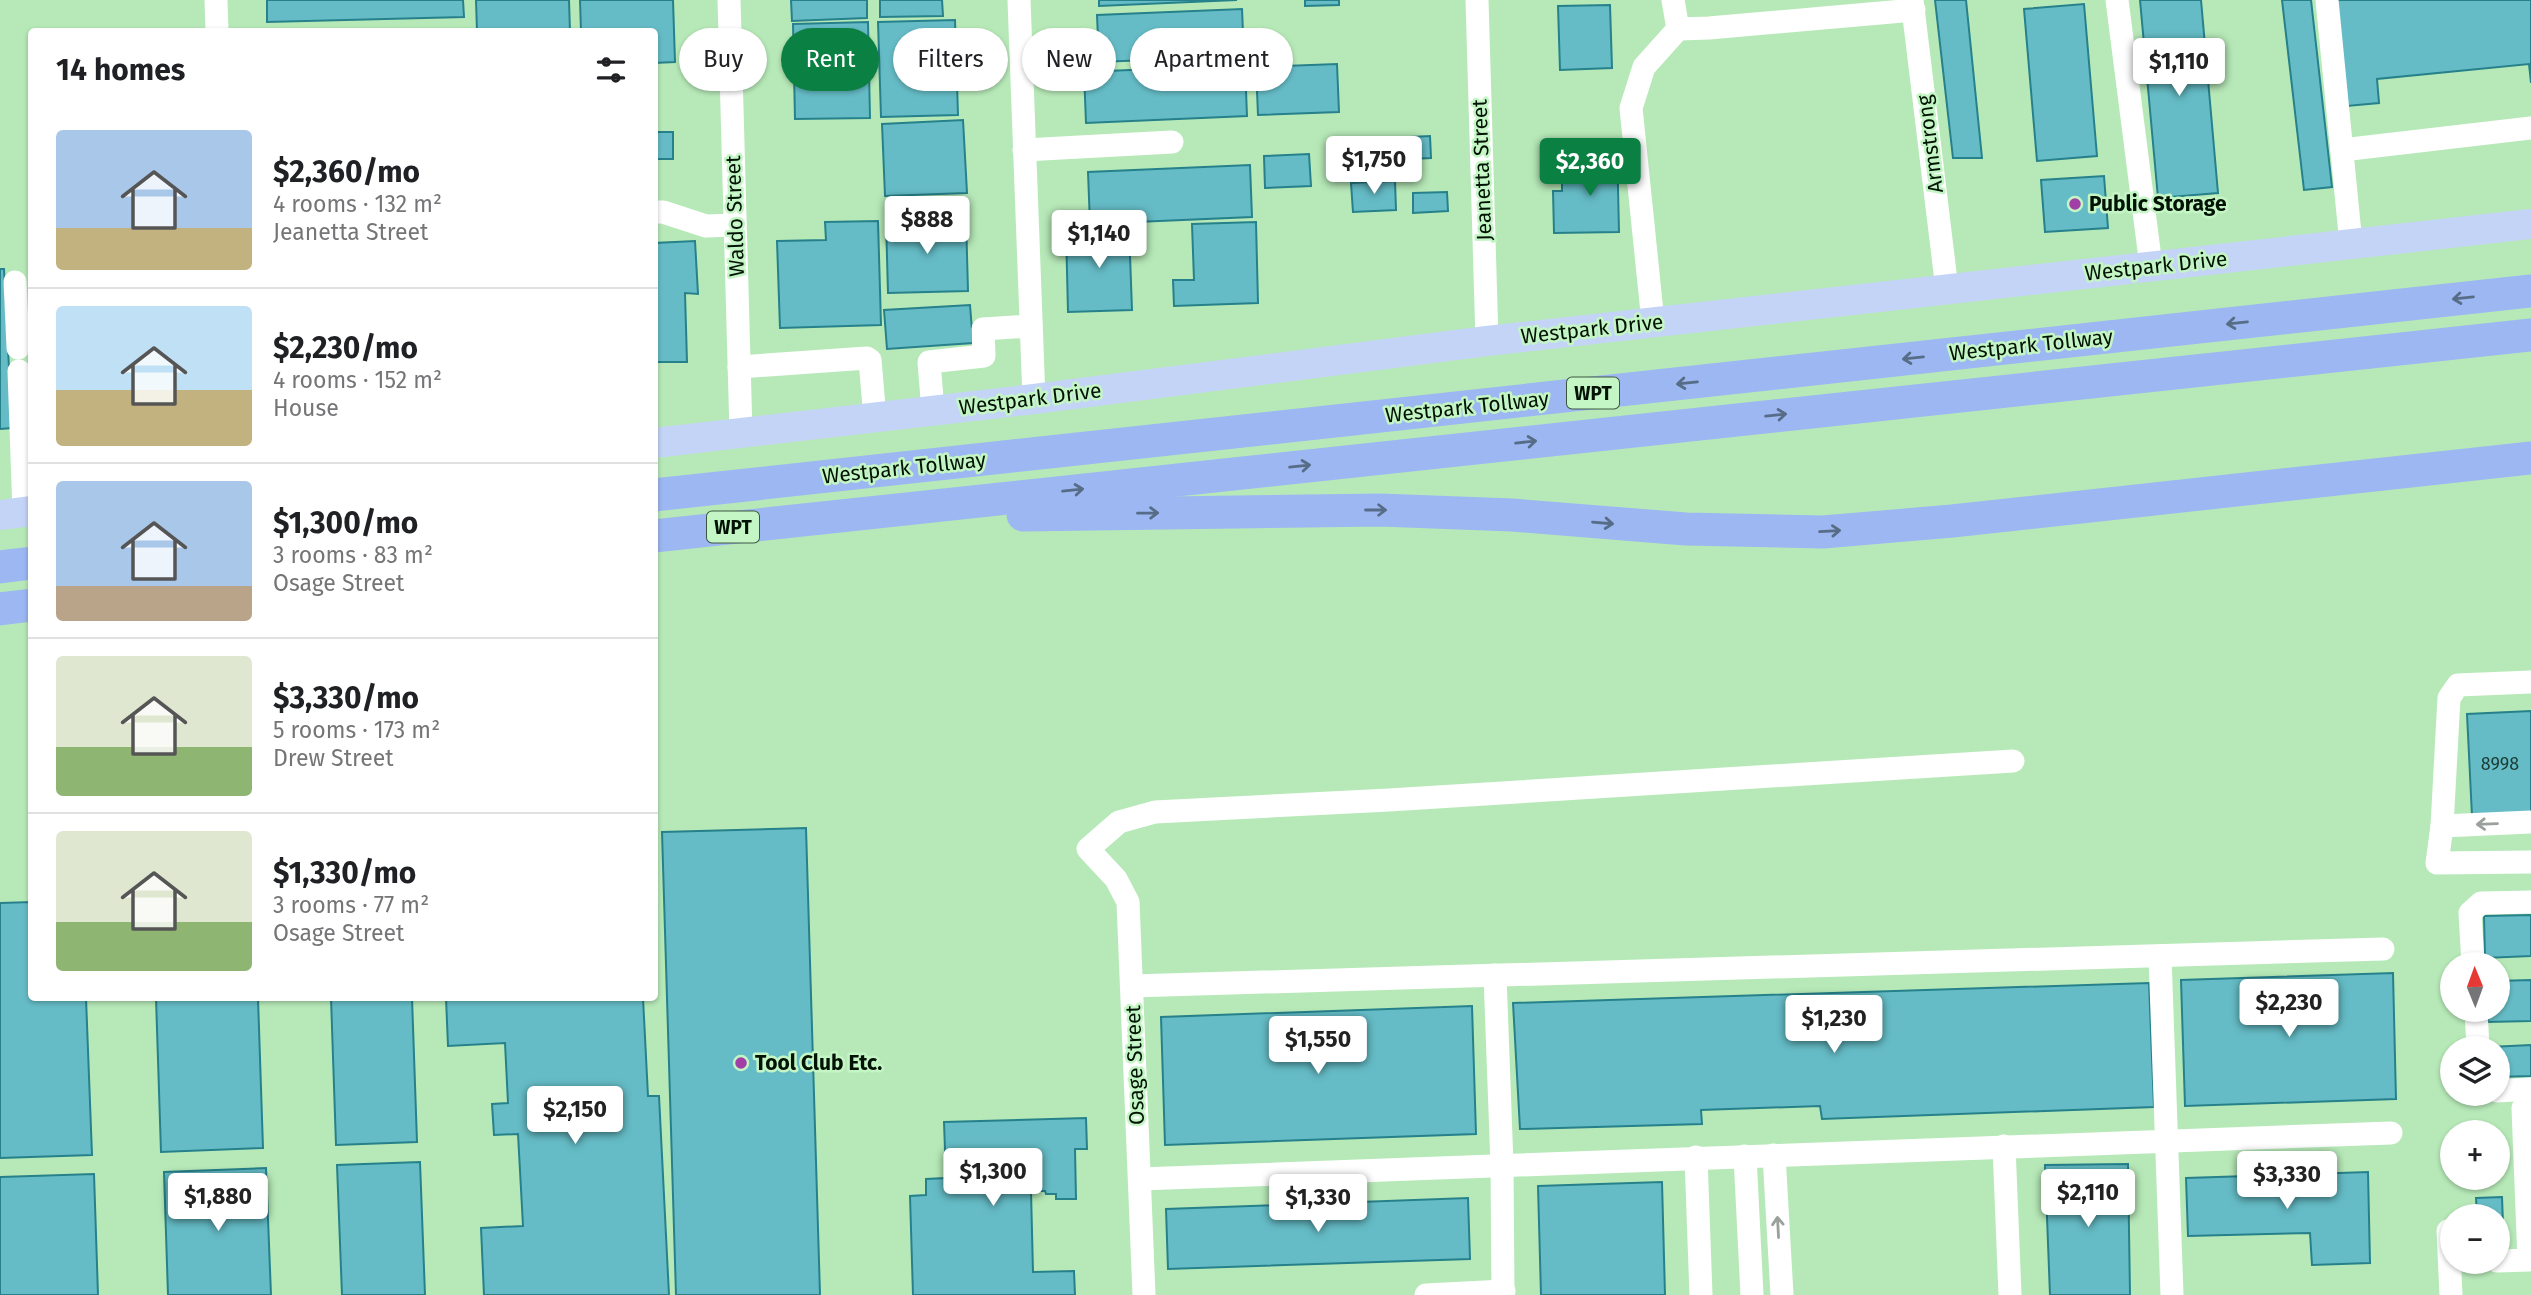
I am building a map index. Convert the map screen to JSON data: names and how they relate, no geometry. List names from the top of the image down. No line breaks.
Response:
{"streets":{"highway":["Westpark Tollway","WPT"],"main road":["Westpark Drive"],"street":["Armstrong","Jeanetta Street","Waldo Street","Osage Street"]},"crossings":[["Armstrong","Westpark Drive"],["Jeanetta Street","Westpark Drive"],["Waldo Street","Westpark Drive"]],"places":["Public Storage","Tool Club Etc."],"house_numbers":["8998"],"north":"top","page":{"chip":["Buy","Rent","Filters","New","Apartment"],"heading":"14 homes","price":["$1,110","$1,750","$2,360","$888","$1,140","$2,230","$1,230","$1,550","$2,150","$1,300","$3,330","$2,110","$1,880","$1,330"],"list":[{"name":"$2,360/mo","note":"4 rooms · 132 m² · Jeanetta Street"},{"name":"$2,230/mo","note":"4 rooms · 152 m² · House"},{"name":"$1,300/mo","note":"3 rooms · 83 m² · Osage Street"},{"name":"$3,330/mo","note":"5 rooms · 173 m² · Drew Street"},{"name":"$1,330/mo","note":"3 rooms · 77 m² · Osage Street"}],"map_buttons":["+","−"]}}
